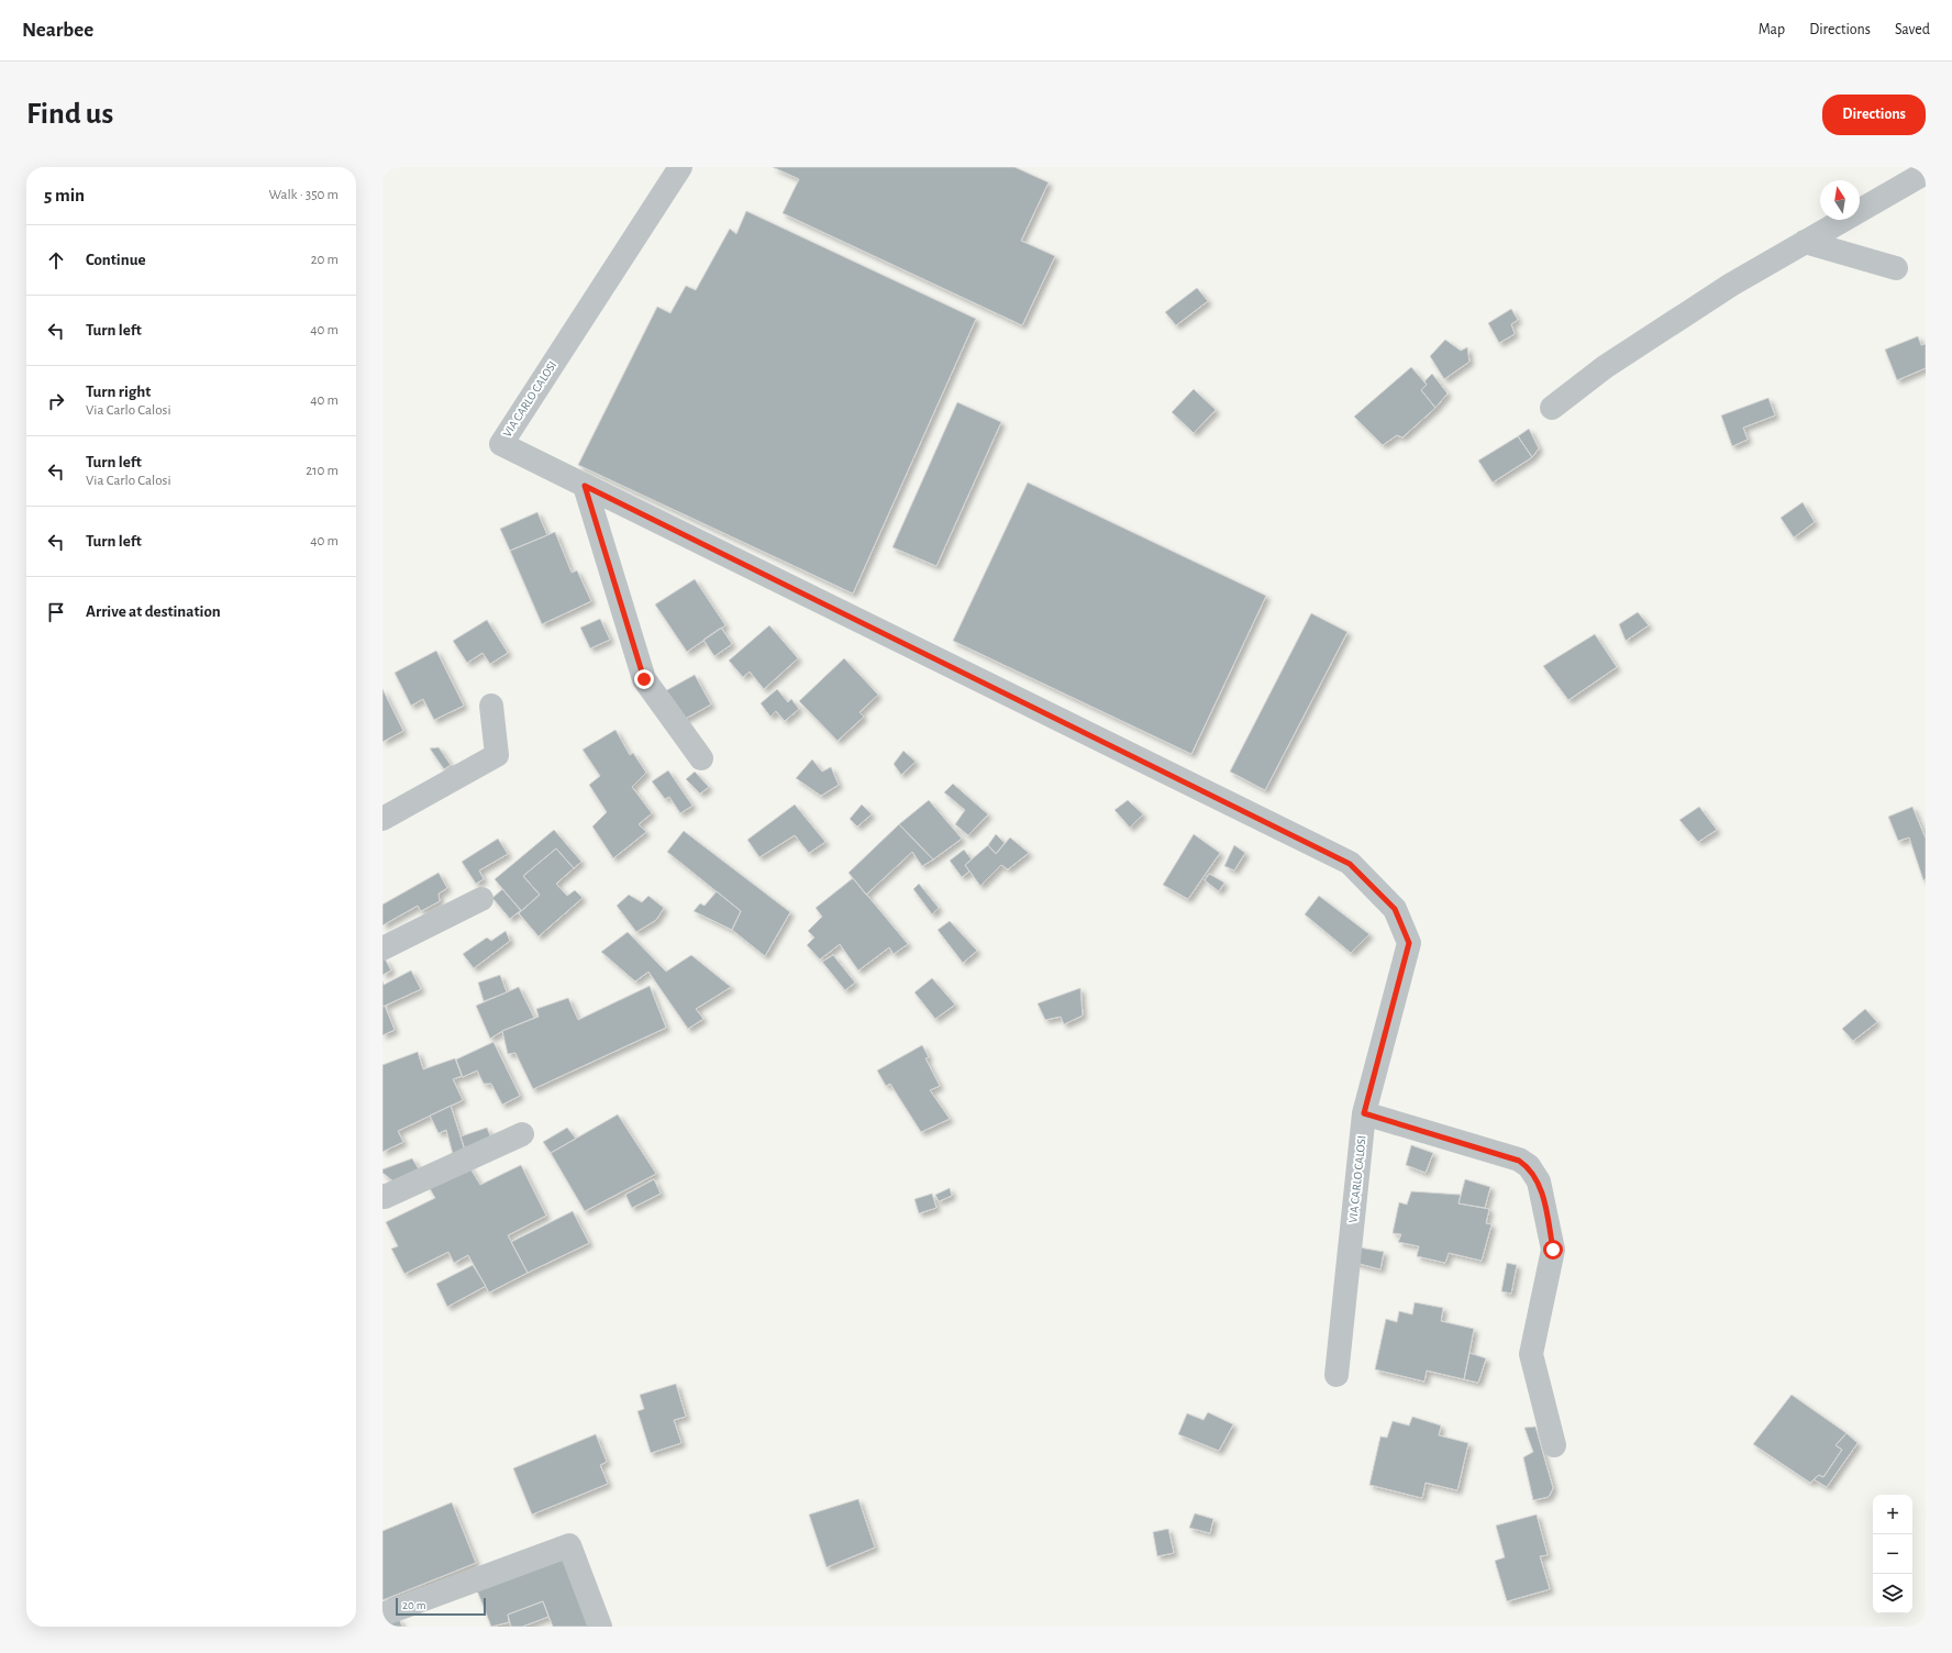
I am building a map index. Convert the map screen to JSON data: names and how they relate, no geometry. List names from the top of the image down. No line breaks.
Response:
{"streets":{"street":["VIA CARLO CALOSI"]},"scale_bar":"20 m","north":"top","page":{"header":"Nearbee","nav":["Map","Directions","Saved"],"buttons":"Directions","title":"Find us","heading":["5 min","Walk · 350 m"],"list":[["Continue","20 m"],["Turn left","40 m"],["Turn right","Via Carlo Calosi","40 m"],["Turn left","Via Carlo Calosi","210 m"],["Turn left","40 m"],"Arrive at destination"],"map_buttons":["+","−"],"scale":"20 m"}}
